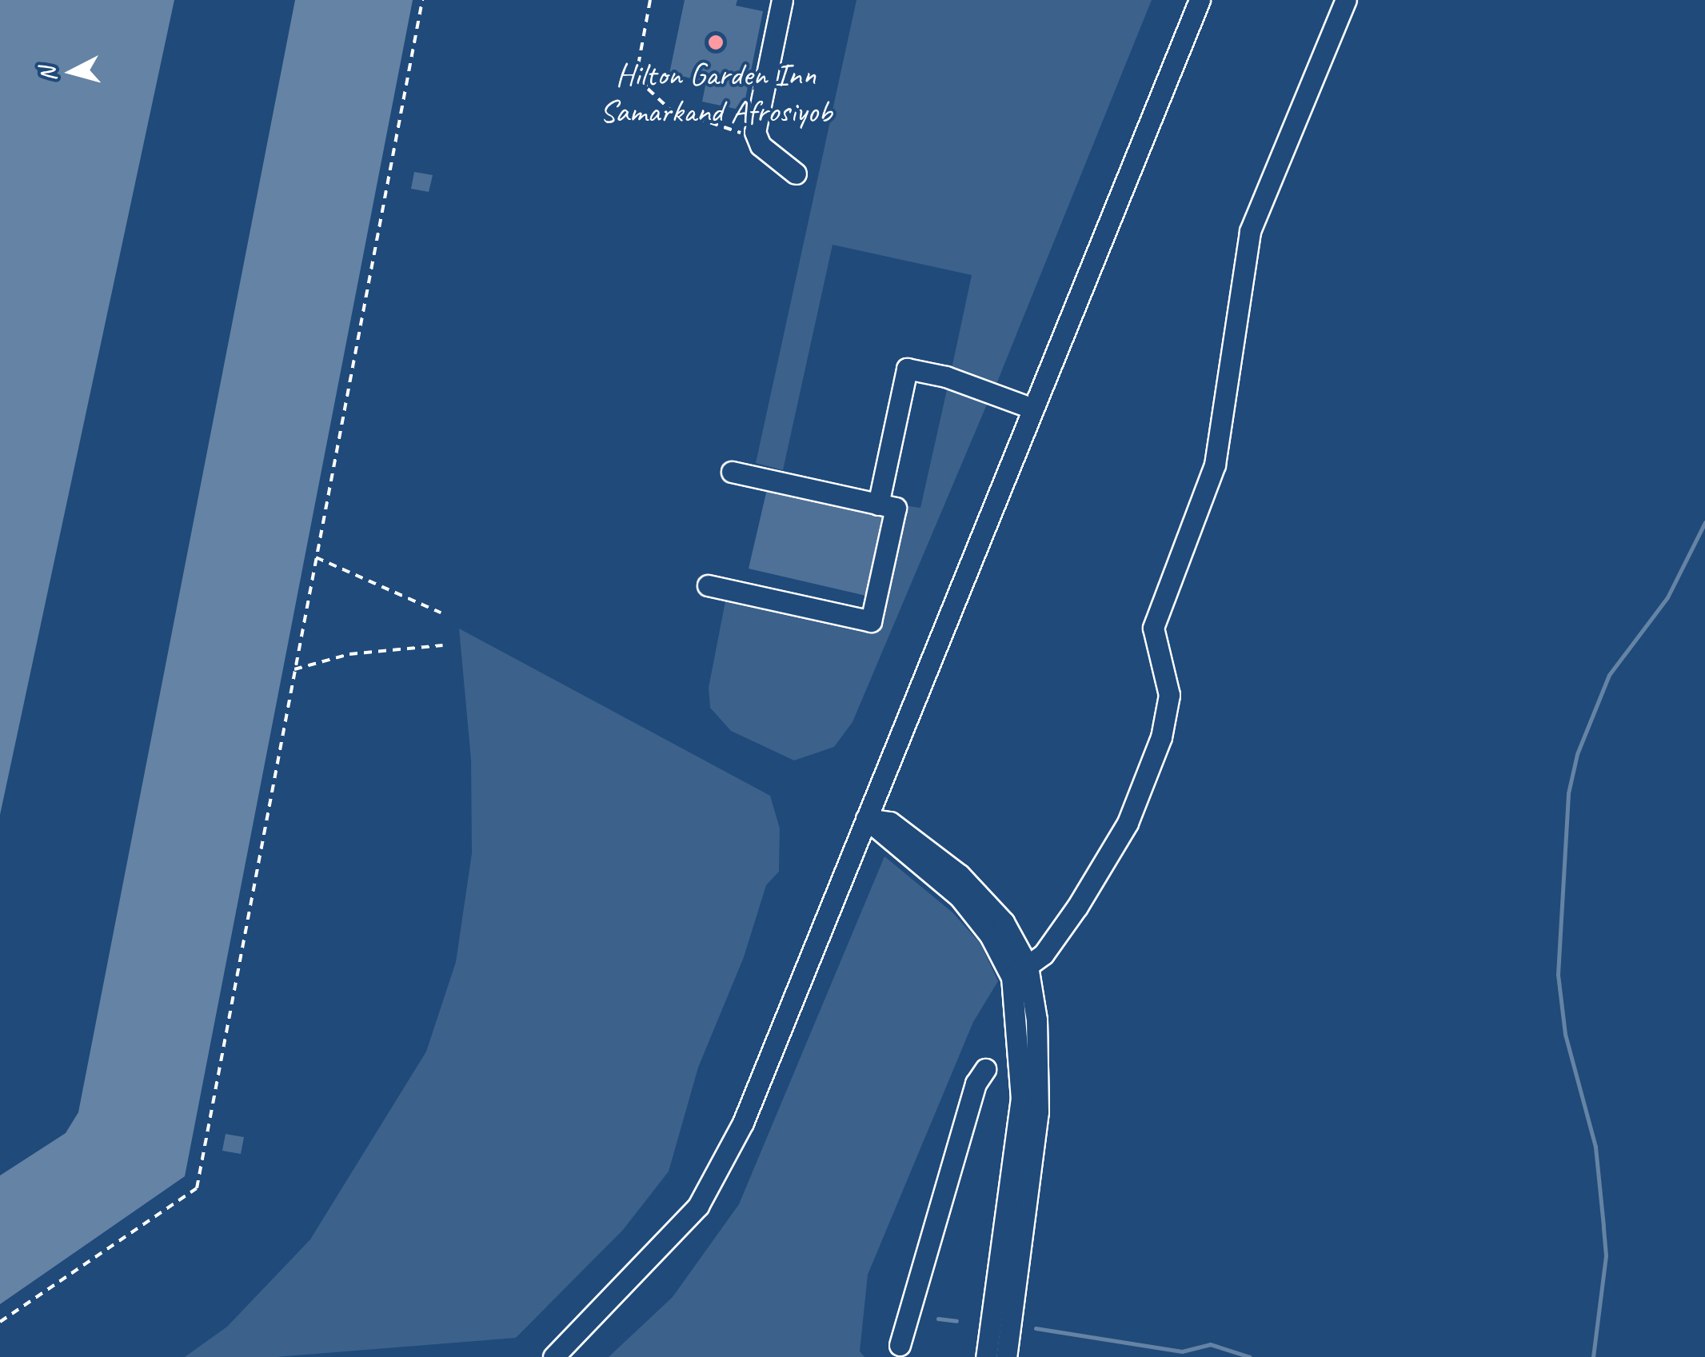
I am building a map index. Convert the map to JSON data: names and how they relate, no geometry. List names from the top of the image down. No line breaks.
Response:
{"places":["Hilton Garden Inn Samarkand Afrosiyob"],"north":"left"}
